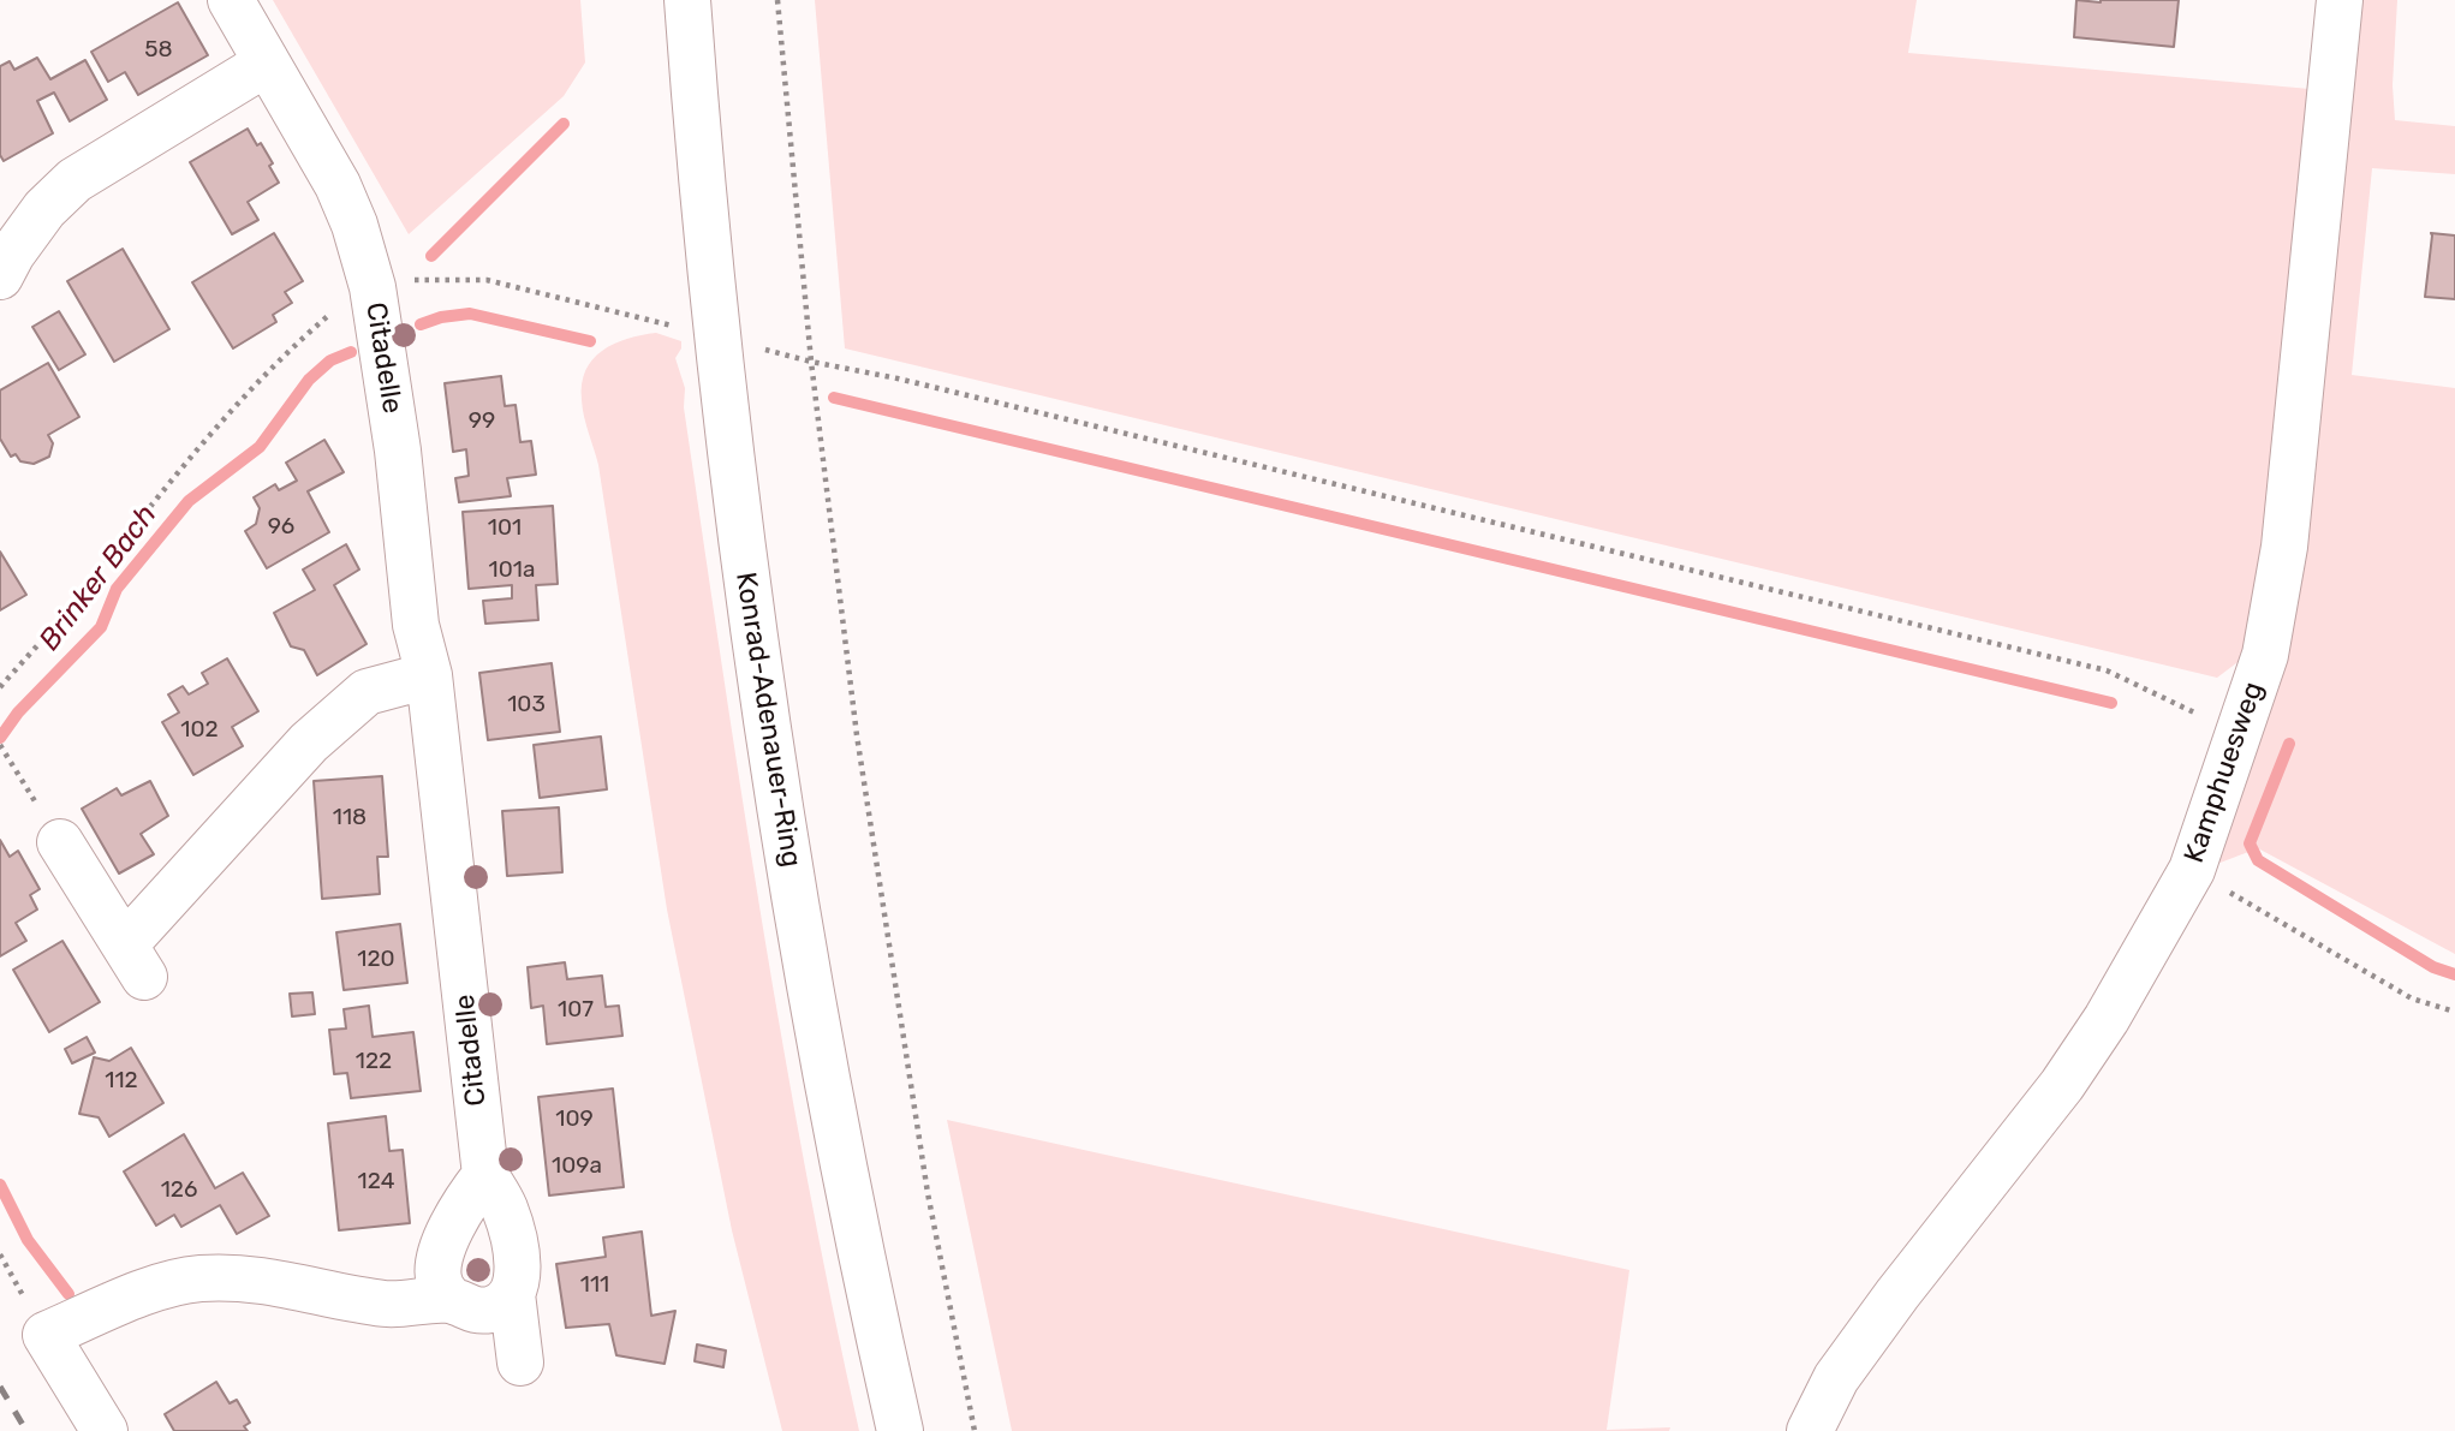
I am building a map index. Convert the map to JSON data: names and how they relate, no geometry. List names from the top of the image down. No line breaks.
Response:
{"streets":{"street":["Citadelle","Konrad-Adenauer-Ring","Kamphuesweg"]},"water":["Brinker Bach"],"house_numbers":["58","99","96","101","101a","103","102","118","120","107","122","112","109","109a","124","126","111"]}
